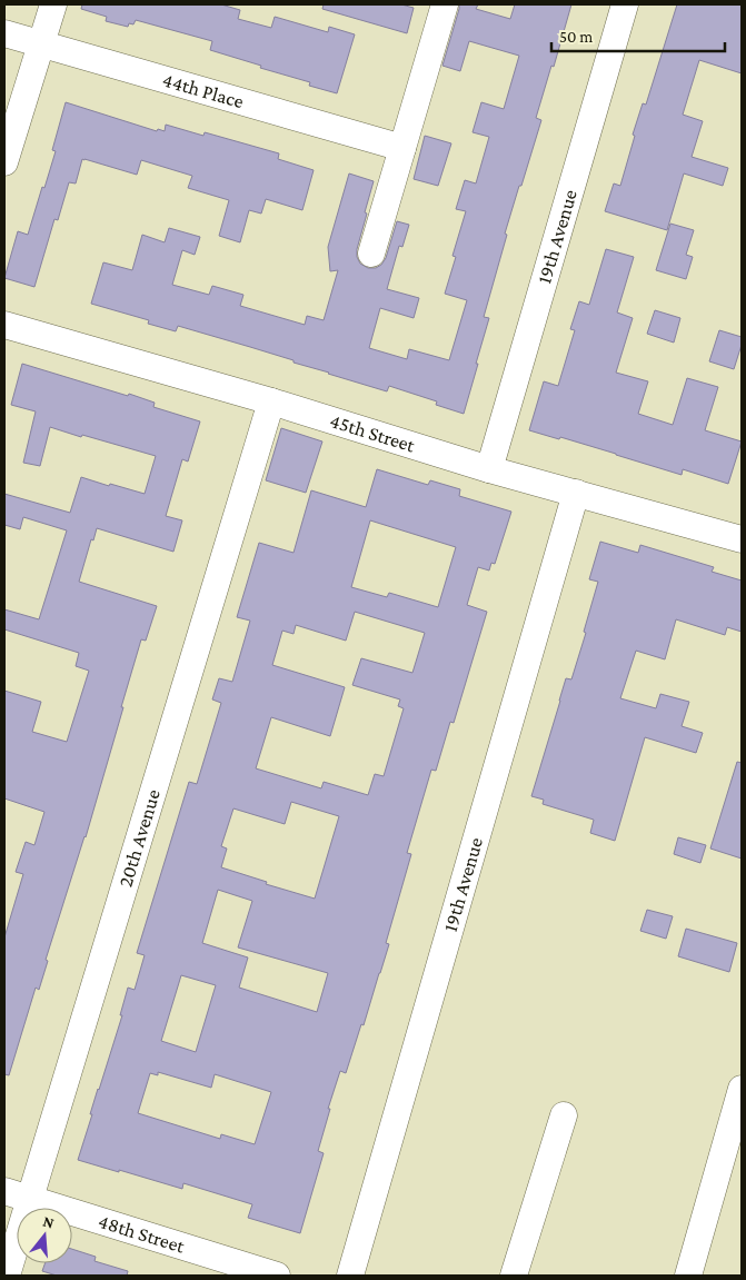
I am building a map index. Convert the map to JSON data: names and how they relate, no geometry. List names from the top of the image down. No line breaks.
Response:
{"streets":{"street":["44th Place","19th Avenue","45th Street","20th Avenue","48th Street"]},"crossings":[["19th Avenue","45th Street"],["45th Street","20th Avenue"],["20th Avenue","48th Street"]],"scale_bar":"50 m","north":"top"}
